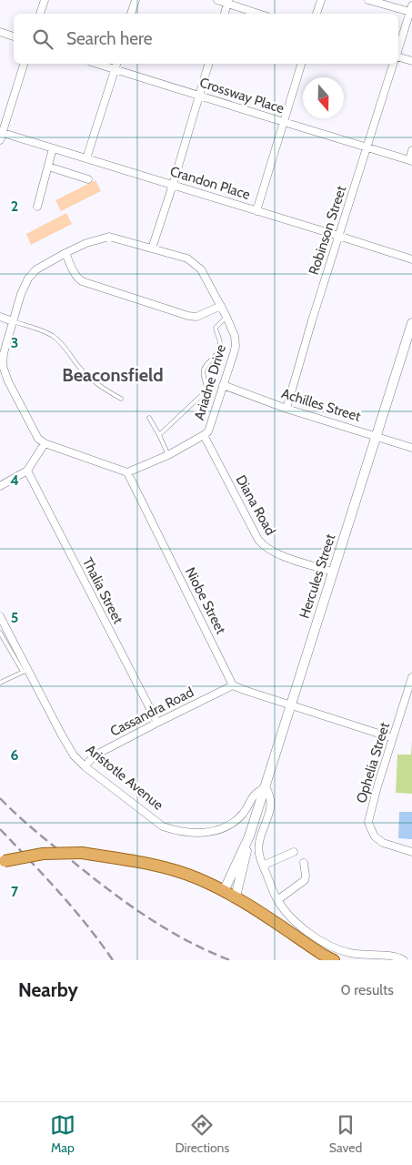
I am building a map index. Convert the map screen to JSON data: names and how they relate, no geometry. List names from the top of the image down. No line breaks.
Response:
{"streets":{"street":["Crossway Place","Crandon Place","Robinson Street","Ariadne Drive","Achilles Street","Diana Road","Hercules Street","Thalia Street","Niobe Street","Cassandra Road","Ophelia Street","Aristotle Avenue"]},"crossings":[["Crossway Place","Robinson Street"],["Crandon Place","Robinson Street"],["Robinson Street","Achilles Street"],["Ariadne Drive","Achilles Street"],["Ariadne Drive","Diana Road"],["Ariadne Drive","Niobe Street"],["Achilles Street","Hercules Street"],["Diana Road","Hercules Street"],["Hercules Street","Aristotle Avenue"],["Thalia Street","Cassandra Road"],["Niobe Street","Cassandra Road"],["Cassandra Road","Aristotle Avenue"]],"districts":["Beaconsfield"],"north":"bottom","page":{"search":"Search here","heading":["Nearby","0 results"],"nav":["Map","Directions","Saved"]},"grid":{"rows":["2","3","4","5","6","7"]}}
